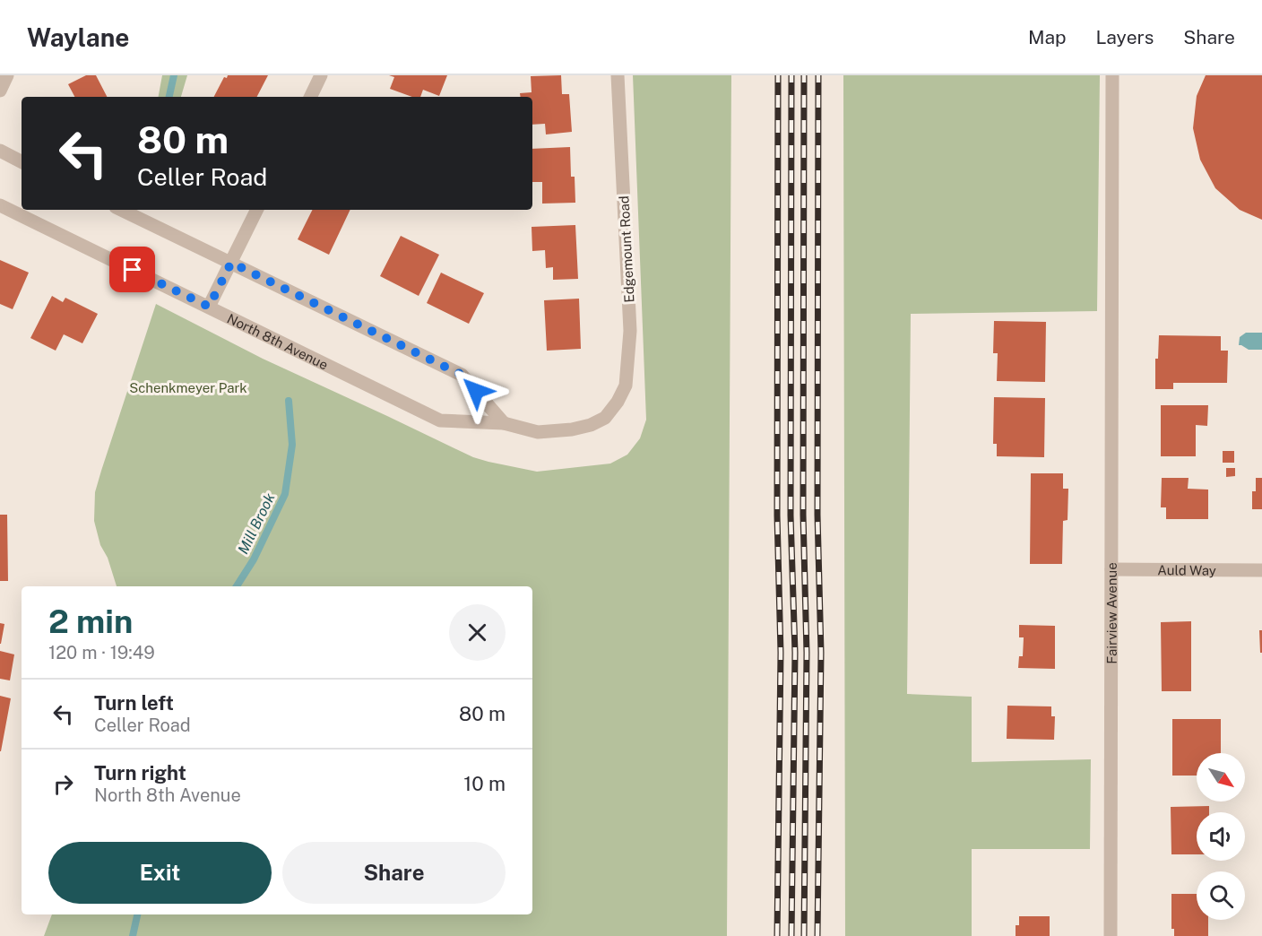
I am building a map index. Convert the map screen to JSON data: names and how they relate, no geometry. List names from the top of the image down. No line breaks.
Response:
{"streets":{"street":["Edgemount Road","North 8th Avenue","Auld Way","Fairview Avenue"]},"crossings":[["Edgemount Road","North 8th Avenue"],["Auld Way","Fairview Avenue"]],"water":["Mill Brook"],"parks":["Schenkmeyer Park"],"north":"bottom right","page":{"header":"Waylane","nav":["Map","Layers","Share"],"turn":["80 m","Celler Road"],"heading":["2 min","120 m · 19:49"],"list":[{"name":"Turn left","note":"Celler Road","value":"80 m"},{"name":"Turn right","note":"North 8th Avenue","value":"10 m"}],"buttons":["Exit","Share"]}}
